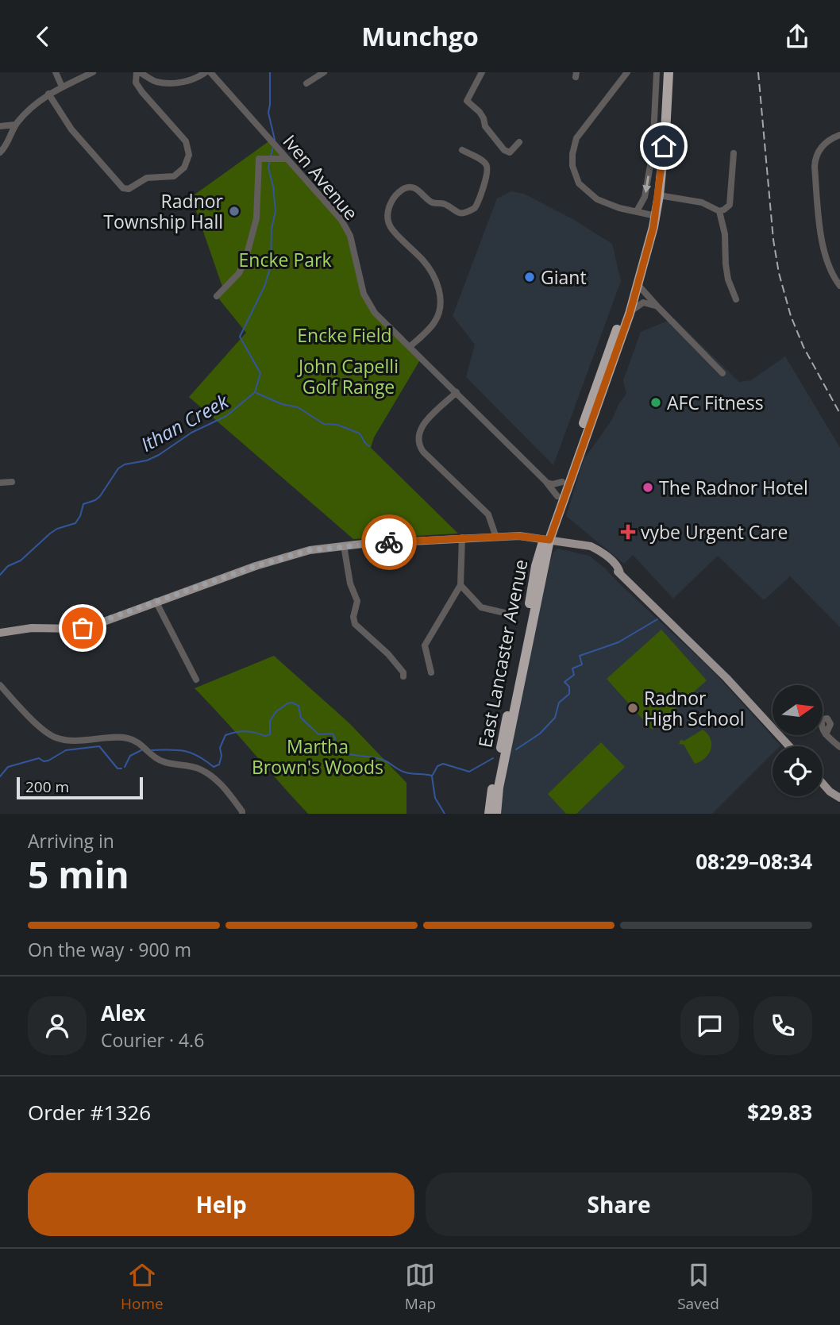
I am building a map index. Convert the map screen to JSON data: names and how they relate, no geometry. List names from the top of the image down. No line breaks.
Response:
{"streets":{"highway":["East Lancaster Avenue"],"street":["Iven Avenue"]},"crossings":[["Iven Avenue","East Lancaster Avenue"]],"water":["Ithan Creek"],"parks":["Encke Park","Encke Field","John Capelli Golf Range","Martha Brown's Woods"],"places":{"other":["Radnor Township Hall","Giant","AFC Fitness","The Radnor Hotel","Radnor High School"],"health":["vybe Urgent Care"]},"scale_bar":"200 m","north":"right","page":{"header":"Munchgo","scale":"200 m","heading":["5 min","Arriving in","08:29–08:34"],"panel":["Alex","Courier · 4.6","Order #1326","$29.83"],"bar":"On the way · 900 m","buttons":["Help","Share"],"tabs":["Home","Map","Saved"]}}
